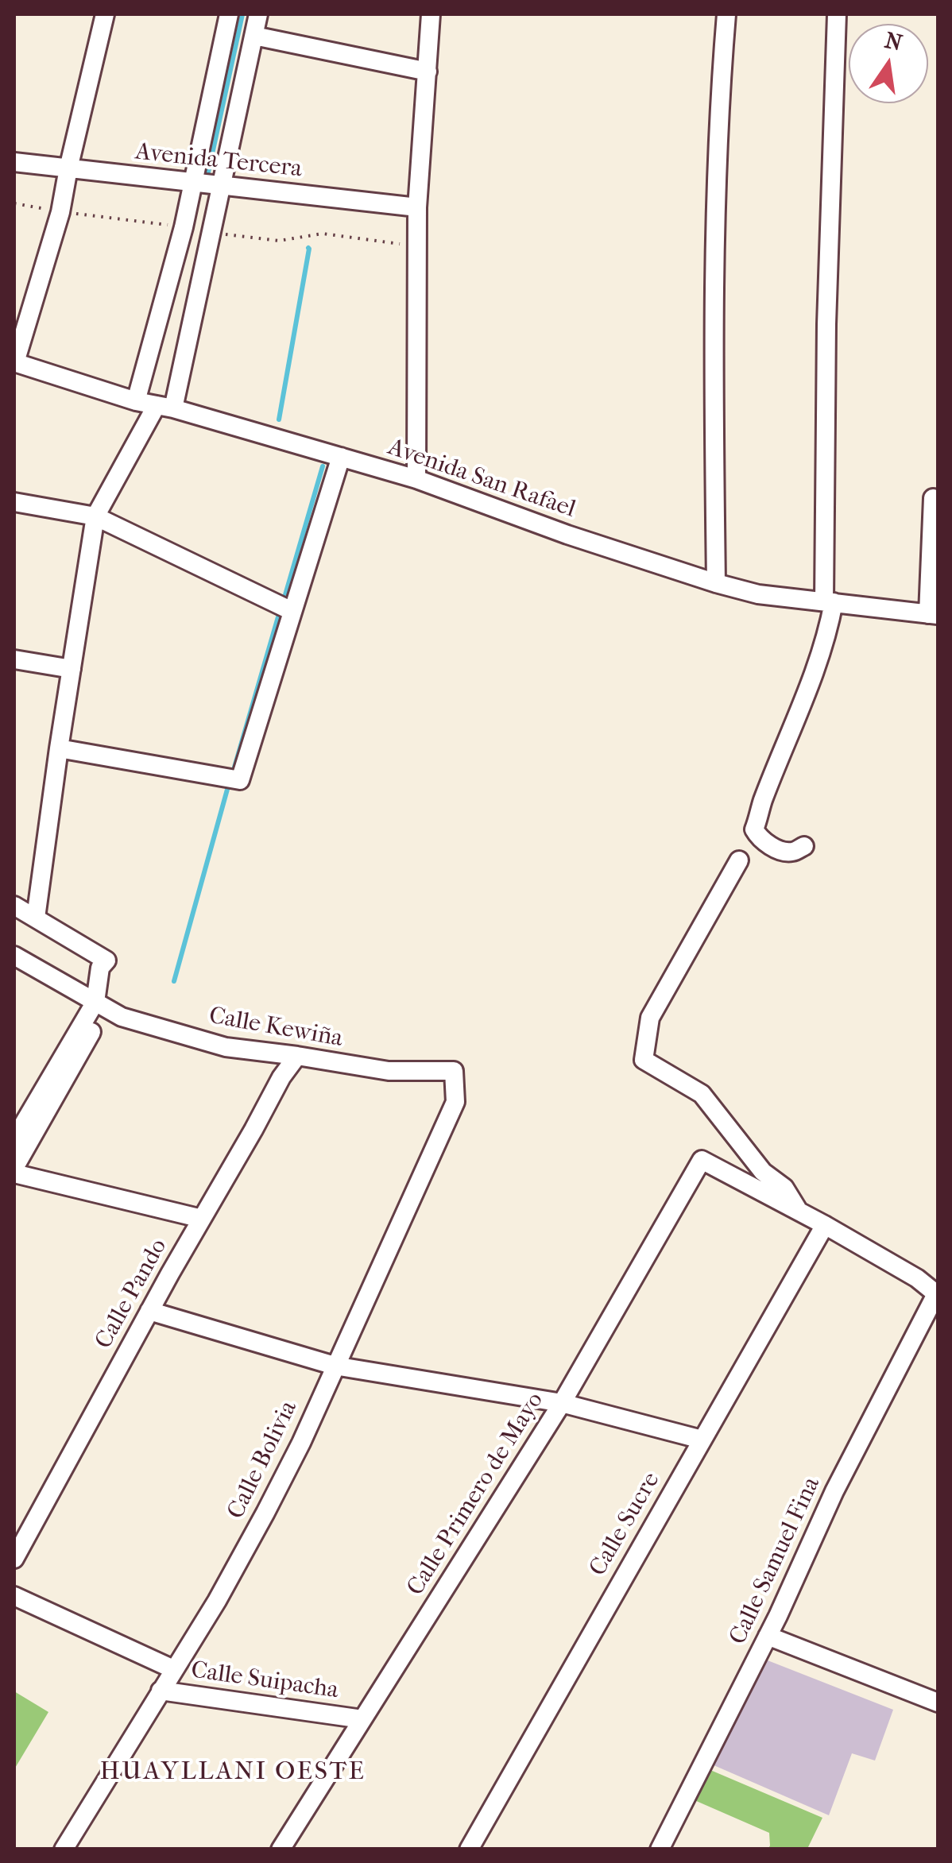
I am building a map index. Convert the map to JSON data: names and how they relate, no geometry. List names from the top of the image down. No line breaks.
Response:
{"streets":{"street":["Avenida Tercera","Avenida San Rafael","Calle Kewiña","Calle Pando","Calle Bolivia","Calle Primero de Mayo","Calle Sucre","Calle Samuel Fina","Calle Suipacha"]},"crossings":[["Calle Kewiña","Calle Pando"],["Calle Kewiña","Calle Bolivia"],["Calle Bolivia","Calle Suipacha"],["Calle Primero de Mayo","Calle Suipacha"]],"districts":["HUAYLLANI OESTE"],"north":"top"}
